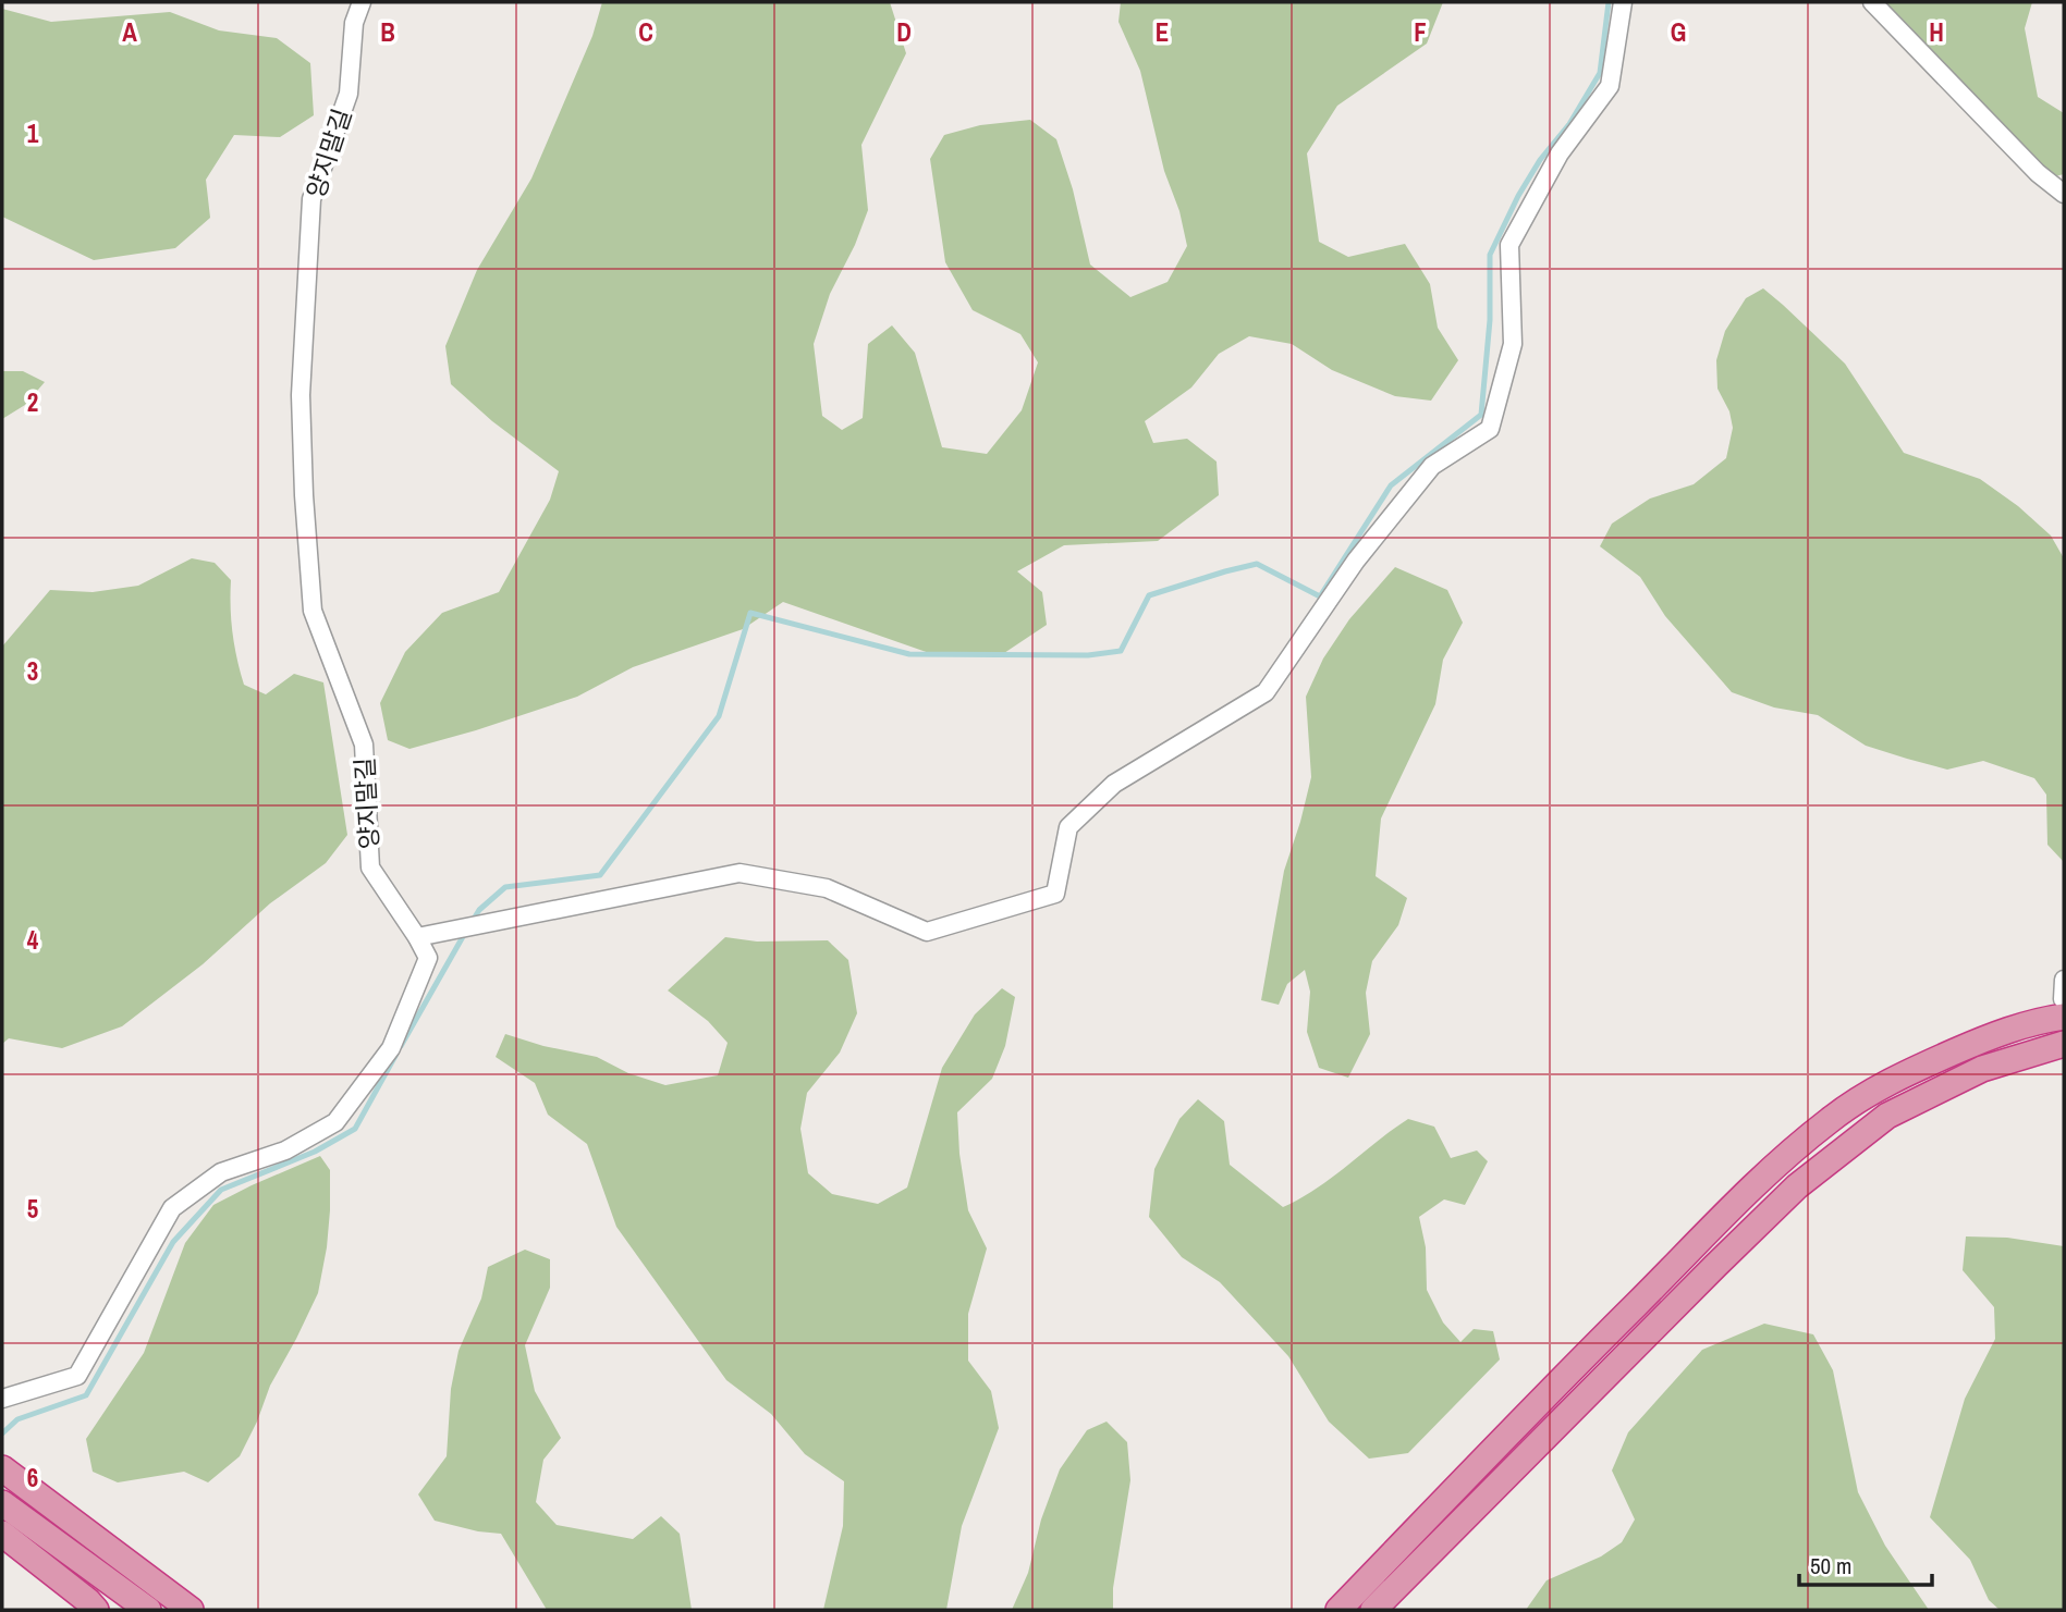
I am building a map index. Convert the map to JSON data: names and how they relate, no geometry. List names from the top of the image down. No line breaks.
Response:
{"streets":{"street":["양지말길"]},"scale_bar":"50 m","grid":{"columns":["A","B","C","D","E","F","G","H"],"rows":["1","2","3","4","5","6"]}}
